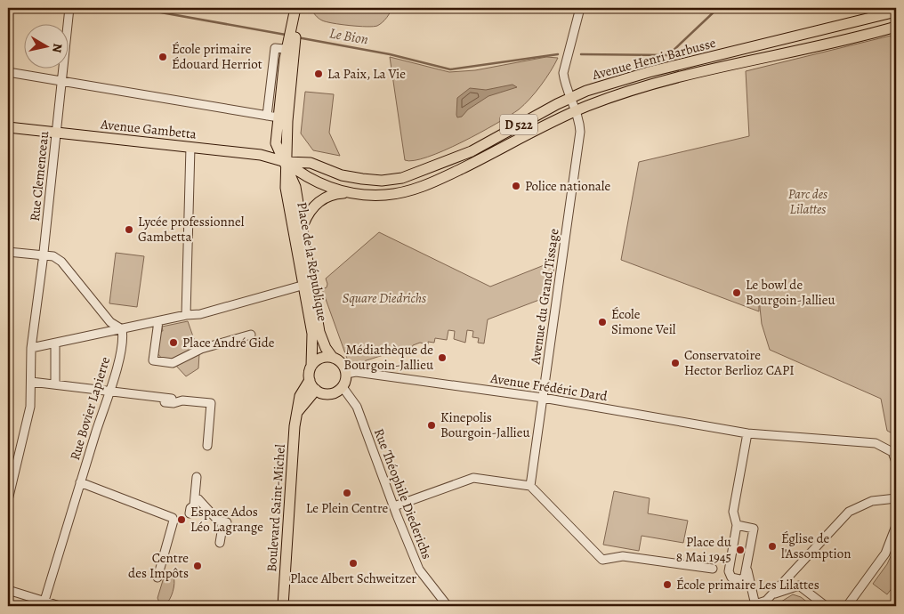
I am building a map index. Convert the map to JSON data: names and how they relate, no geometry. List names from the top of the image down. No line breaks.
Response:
{"streets":{"main road":["Avenue Henri Barbusse","D 522","Avenue Gambetta","Place de la République","Boulevard Saint-Michel"],"street":["Rue Clemenceau","Avenue du Grand Tissage","Avenue Frédéric Dard","Rue Bovier Lapierre","Rue Théophile Diederichs"]},"crossings":[["Avenue Henri Barbusse","Avenue Gambetta"],["Avenue Henri Barbusse","Place de la République"],["Avenue Henri Barbusse","Avenue du Grand Tissage"],["Avenue Gambetta","Rue Clemenceau"],["Avenue Gambetta","Place de la République"],["Place de la République","Avenue Frédéric Dard"],["Place de la République","Rue Théophile Diederichs"],["Place de la République","Boulevard Saint-Michel"],["Avenue du Grand Tissage","Avenue Frédéric Dard"],["Avenue Frédéric Dard","Rue Théophile Diederichs"],["Avenue Frédéric Dard","Boulevard Saint-Michel"],["Rue Théophile Diederichs","Boulevard Saint-Michel"]],"water":["Le Bion"],"parks":["Parc des Lilattes","Square Diedrichs"],"places":["École primaire Édouard Herriot","La Paix, La Vie","Police nationale","Lycée professionnel Gambetta","Le bowl de Bourgoin-Jallieu","École Simone Veil","Place André Gide","Médiathèque de Bourgoin-Jallieu","Conservatoire Hector Berlioz CAPI","Kinepolis Bourgoin-Jallieu","Le Plein Centre","Espace Ados Léo Lagrange","Église de l'Assomption","Place du 8 Mai 1945","Place Albert Schweitzer","Centre des Impôts","École primaire Les Lilattes"],"north":"right"}
